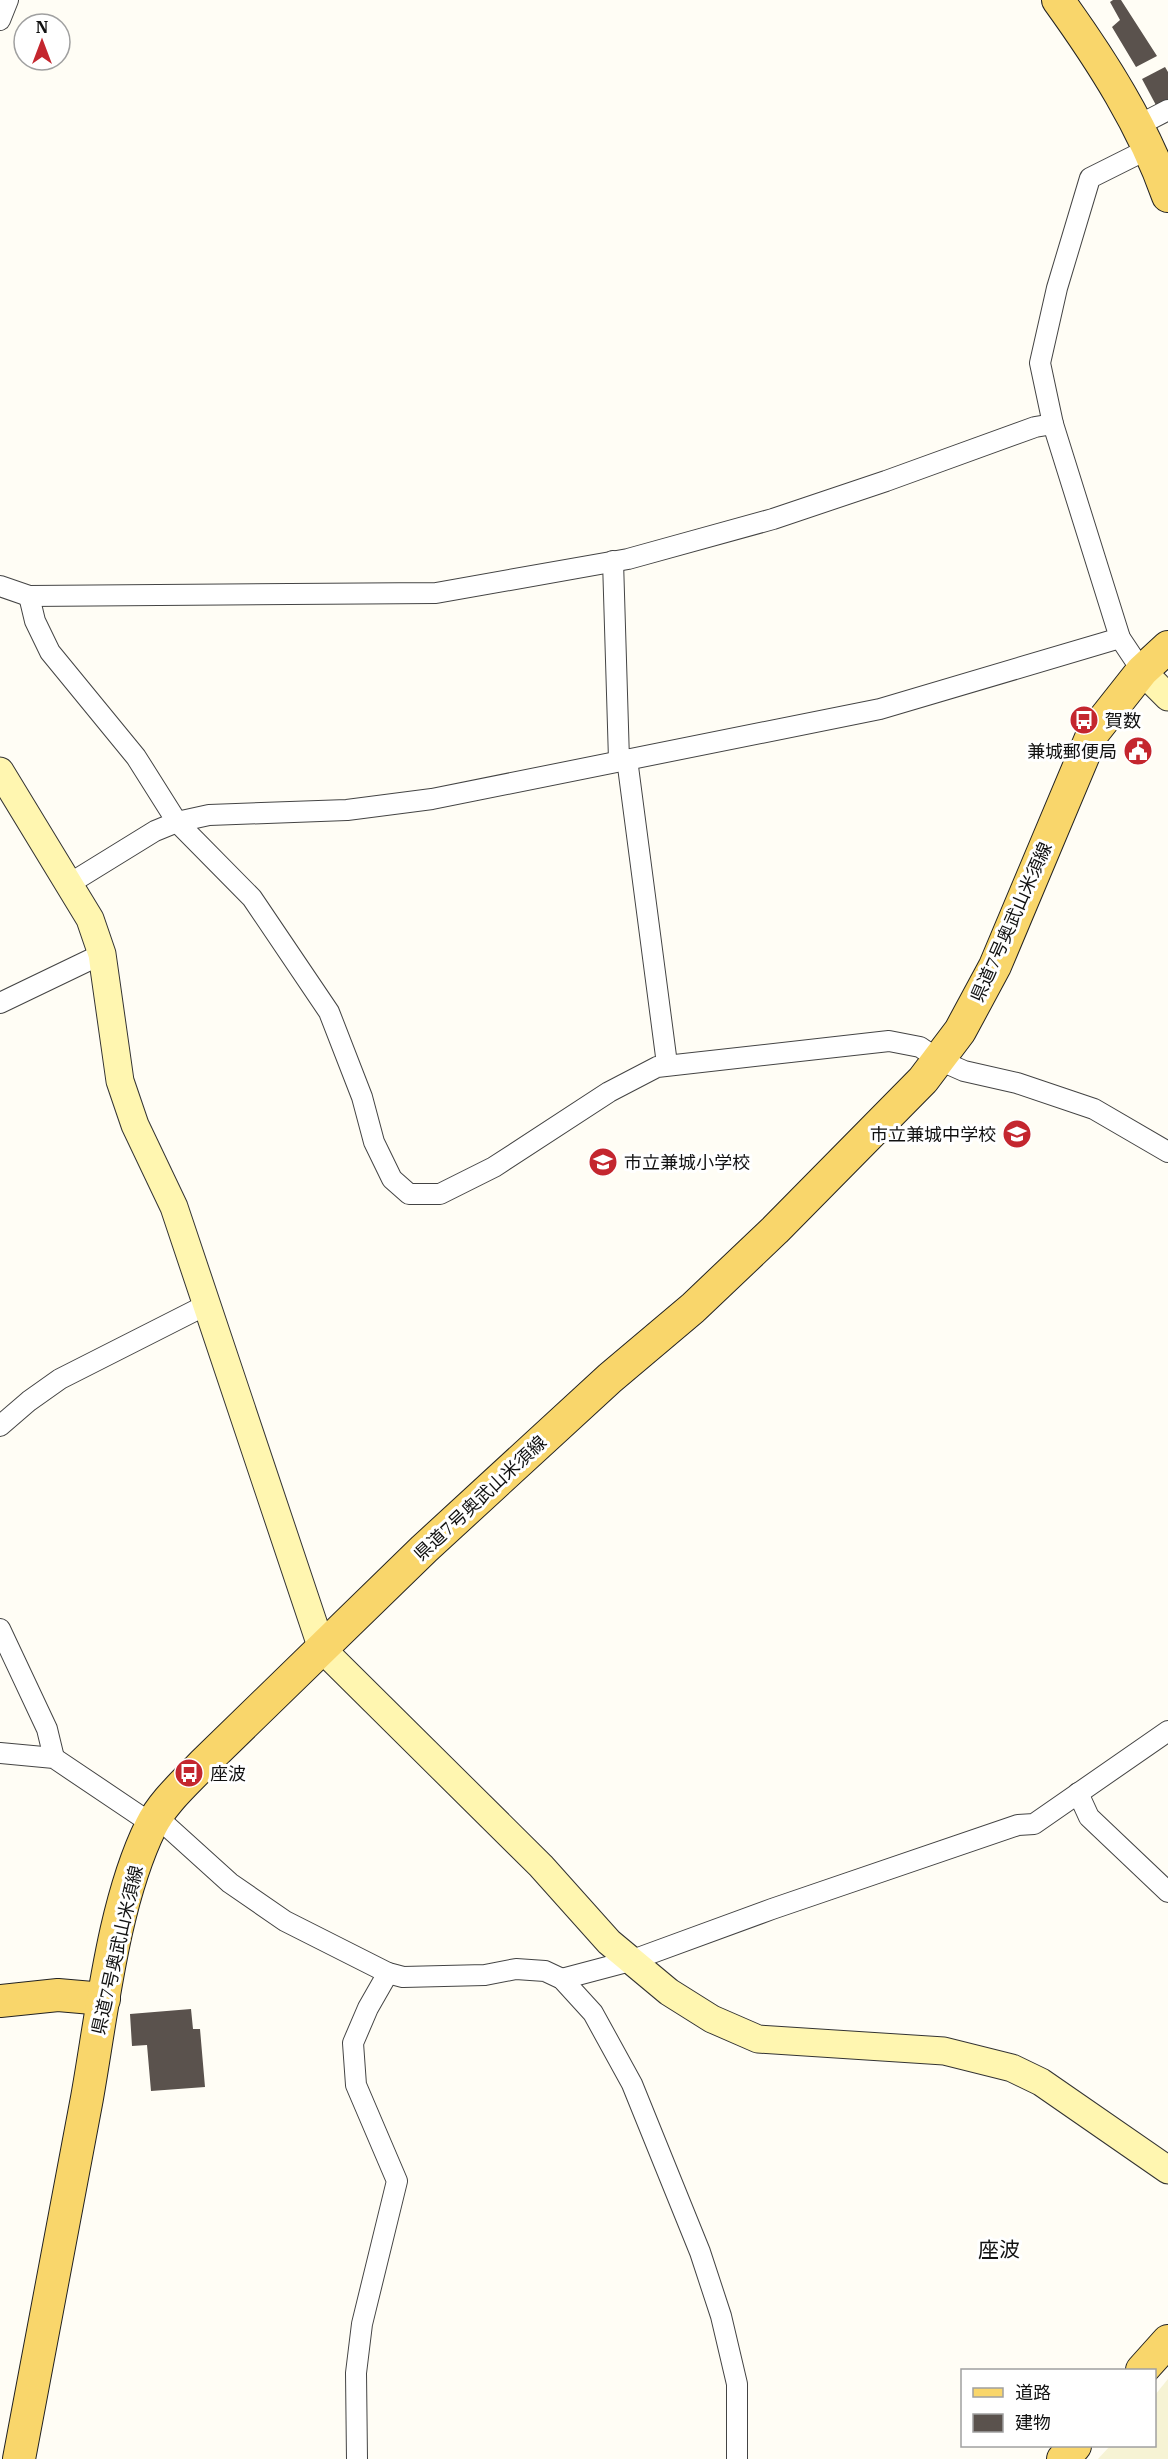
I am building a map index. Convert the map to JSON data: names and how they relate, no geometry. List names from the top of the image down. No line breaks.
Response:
{"streets":{"main road":["県道7号奥武山米須線"]},"districts":["座波"],"places":{"bus stop":["賀数","座波"],"public building":["兼城郵便局"],"school or university":["市立兼城中学校","市立兼城小学校"]},"legend":["道路","建物"],"north":"top"}
